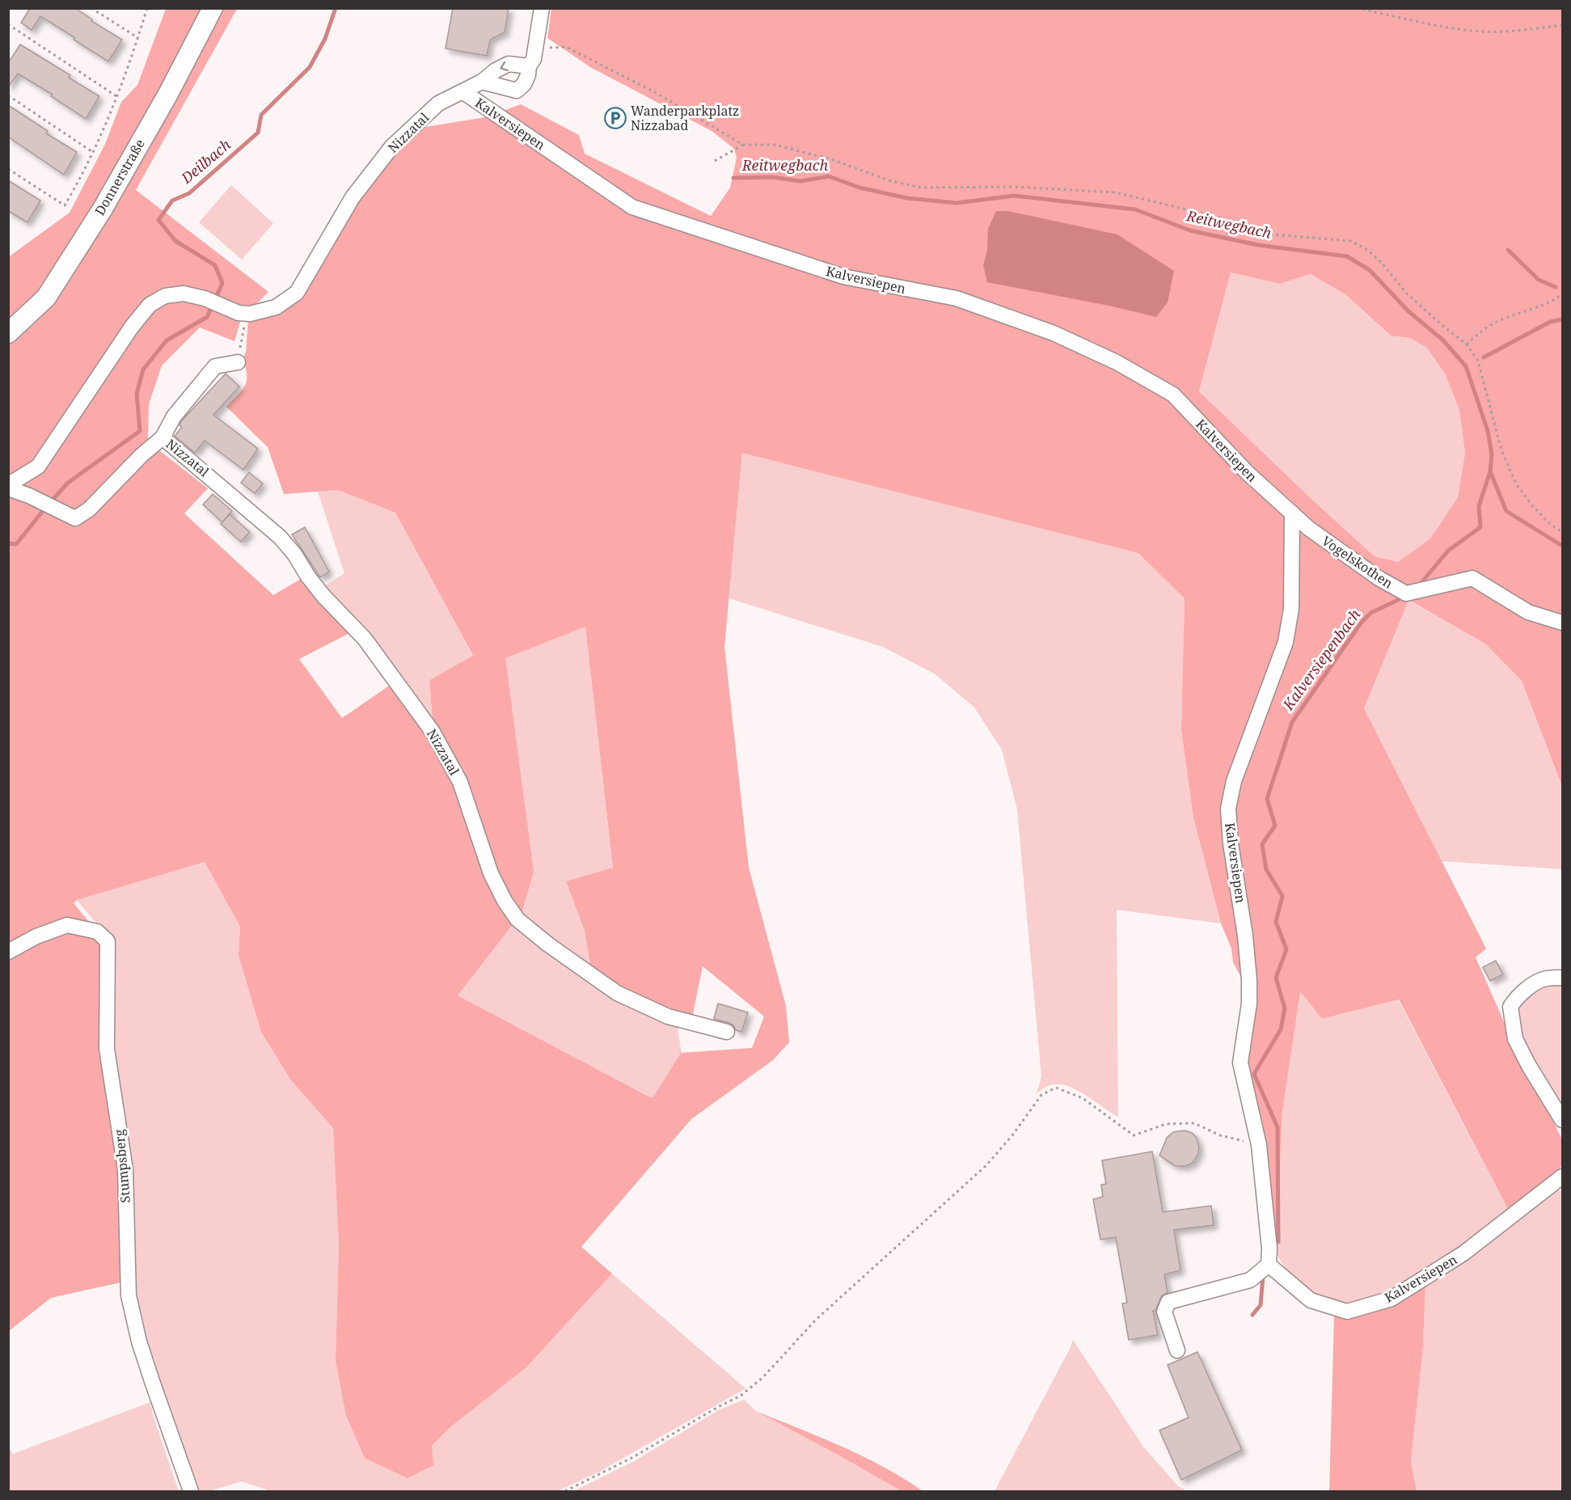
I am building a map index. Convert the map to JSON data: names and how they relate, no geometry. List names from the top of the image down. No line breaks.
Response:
{"streets":{"main road":["Donnerstraße"],"street":["Kalversiepen","Nizzatal","Vogelskothen","Stumpsberg"]},"crossings":[["Kalversiepen","Nizzatal"],["Kalversiepen","Vogelskothen"]],"water":["Deilbach","Reitwegbach","Kalversiepenbach"],"places":{"parking":["Wanderparkplatz Nizzabad"]}}
